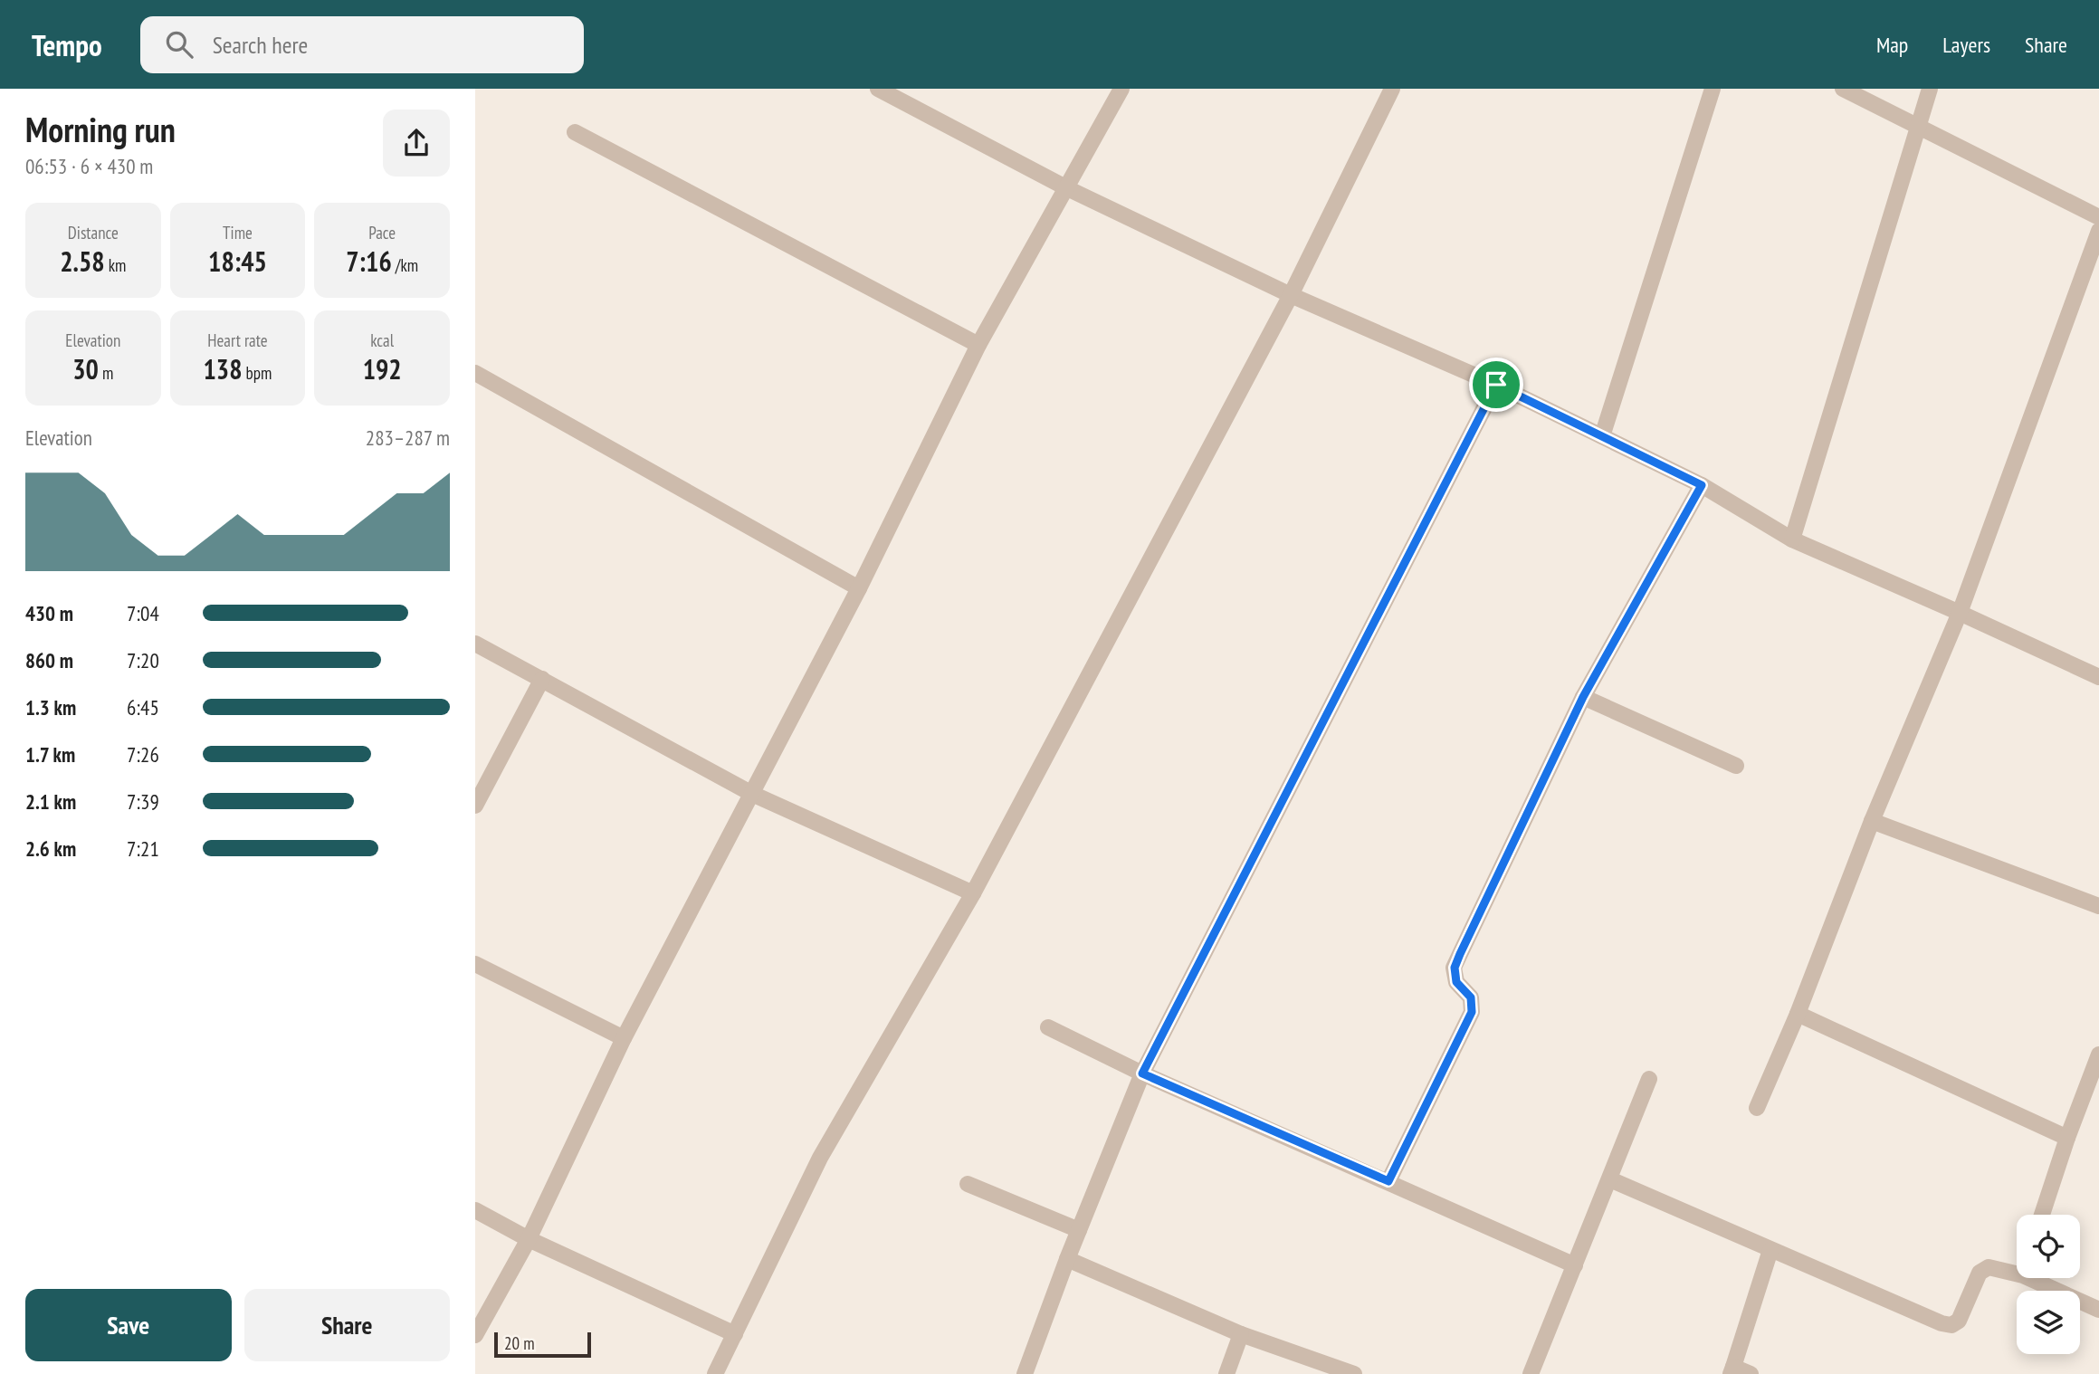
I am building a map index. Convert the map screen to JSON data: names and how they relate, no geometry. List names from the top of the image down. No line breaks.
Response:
{"scale_bar":"20 m","page":{"header":"Tempo","search":"Search here","nav":["Map","Layers","Share"],"heading":["Morning run","06:53 · 6 × 430 m"],"stats":[["Distance","2.58 km"],["Time","18:45"],["Pace","7:16 /km"],["Elevation","30 m"],["Heart rate","138 bpm"],["kcal","192"]],"chart":["Elevation","283–287 m"],"list":[{"name":"430 m","note":"7:04"},{"name":"860 m","note":"7:20"},{"name":"1.3 km","note":"6:45"},{"name":"1.7 km","note":"7:26"},{"name":"2.1 km","note":"7:39"},{"name":"2.6 km","note":"7:21"}],"buttons":["Save","Share"],"scale":"20 m"}}
